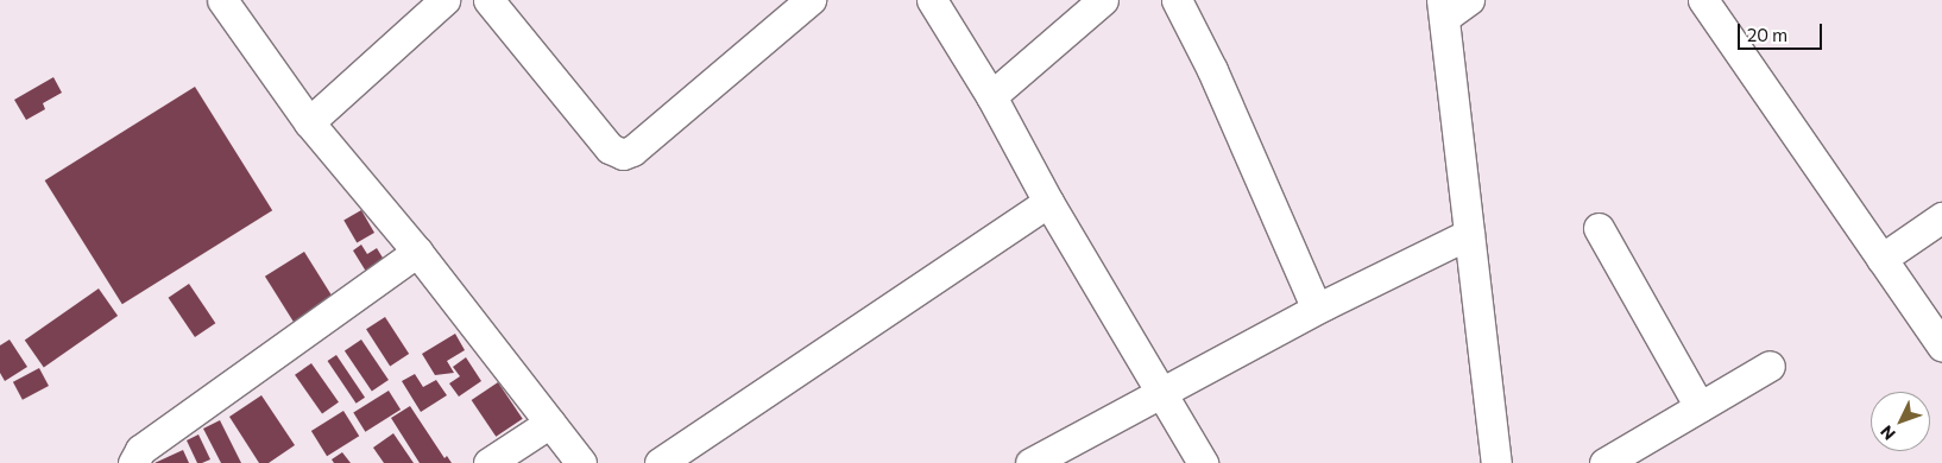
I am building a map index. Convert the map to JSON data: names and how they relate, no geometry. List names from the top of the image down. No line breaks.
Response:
{"scale_bar":"20 m","north":"bottom left"}
